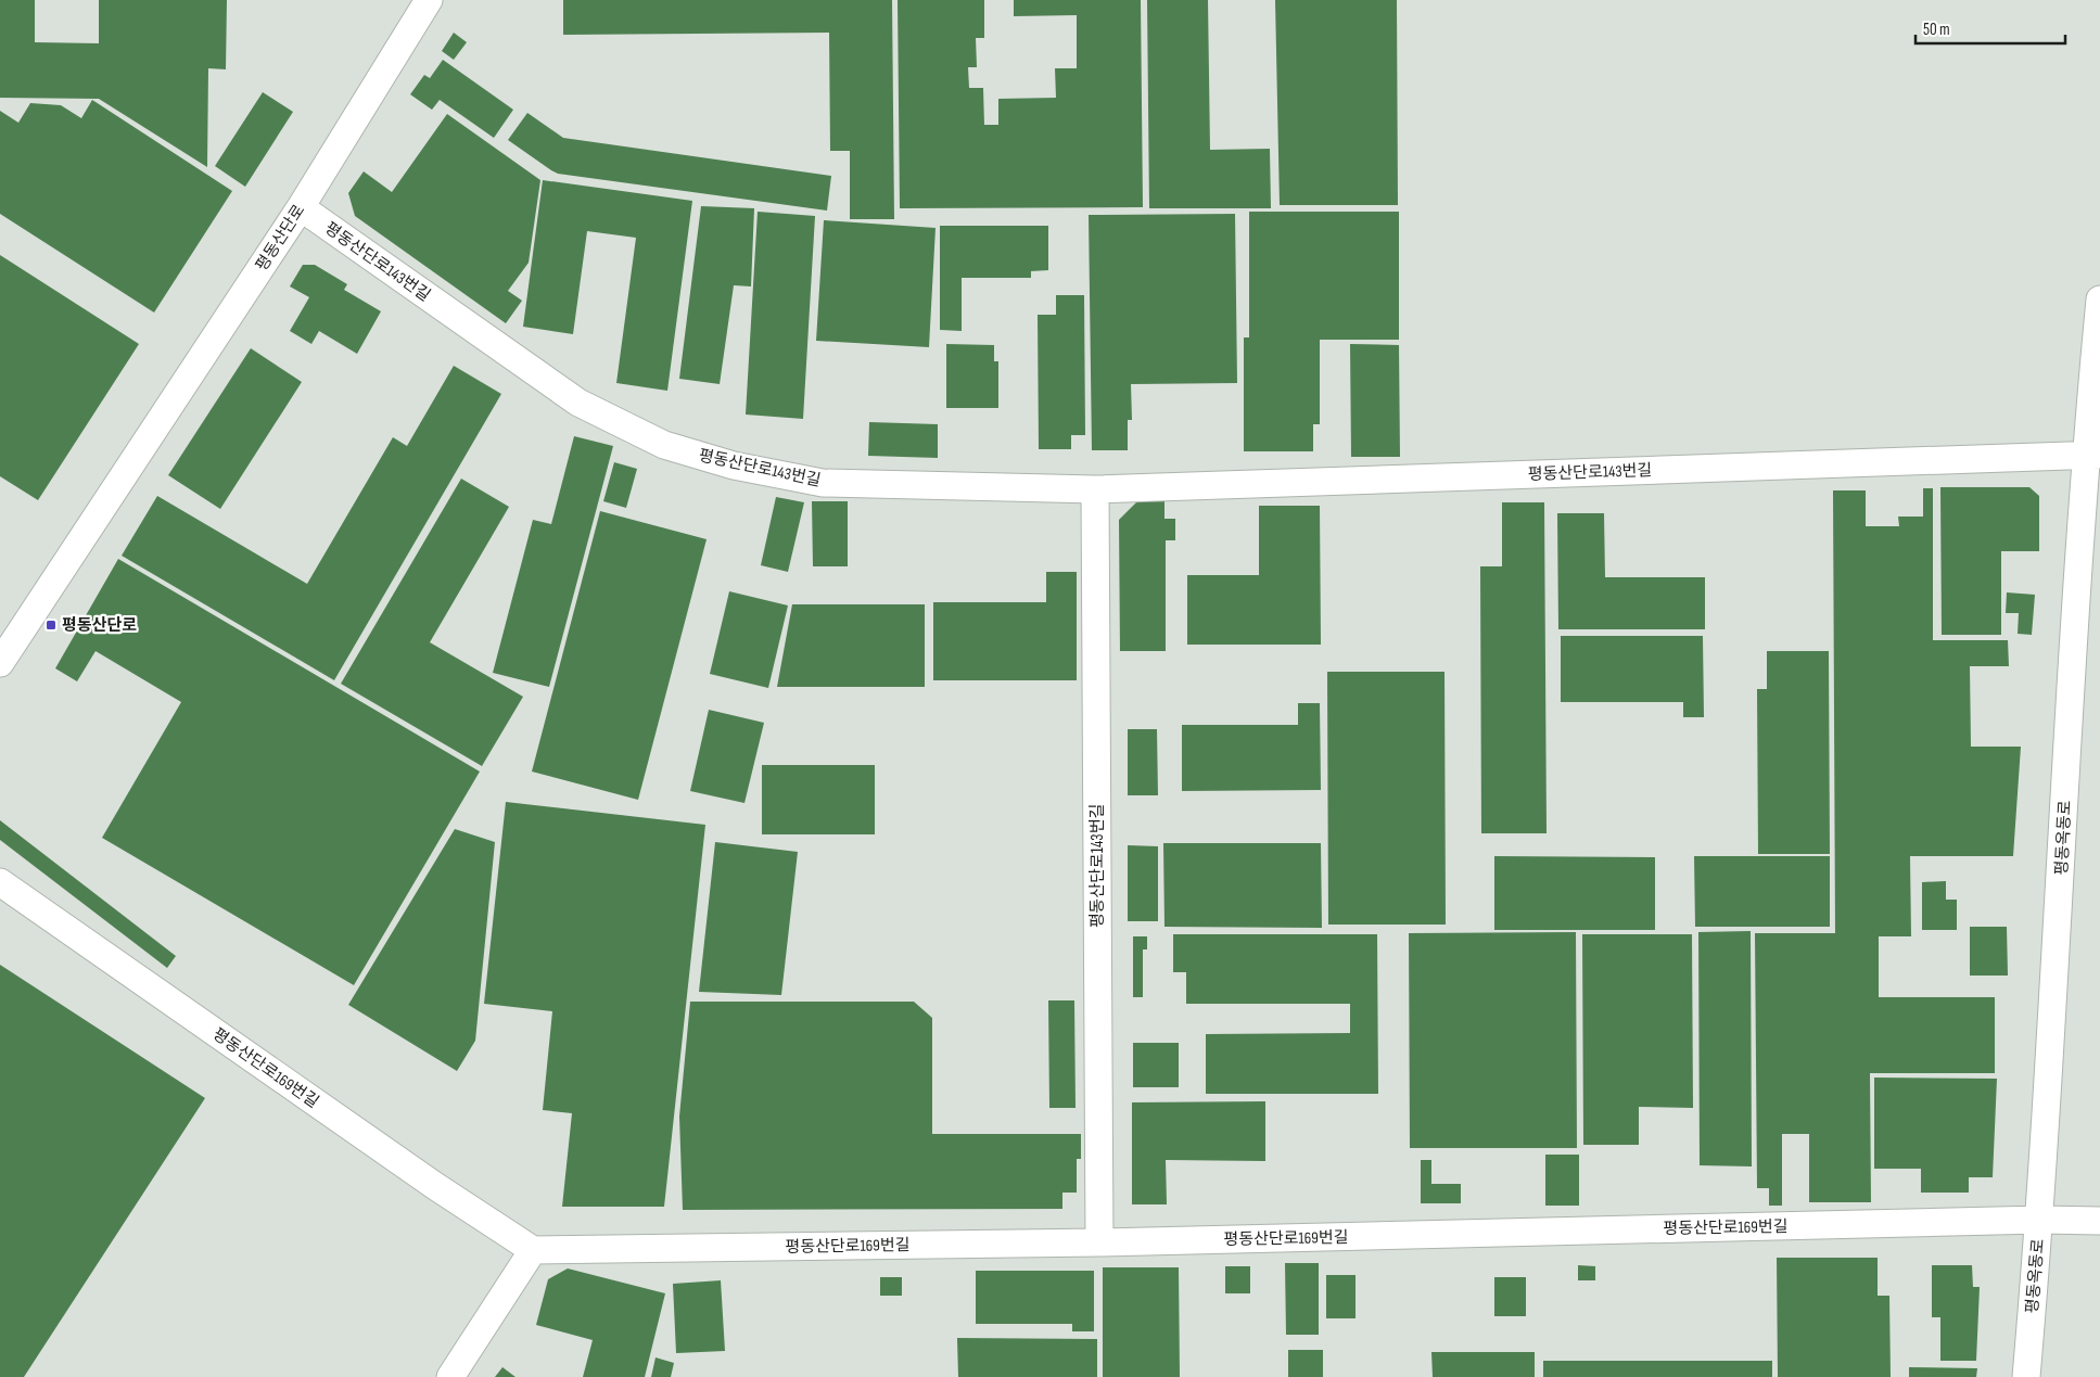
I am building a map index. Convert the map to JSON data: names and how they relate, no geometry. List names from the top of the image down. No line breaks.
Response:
{"streets":{"street":["평동산단로","평동산단로143번길","평동옥동로","평동산단로169번길"]},"crossings":[["평동산단로","평동산단로143번길"],["평동산단로143번길","평동옥동로"],["평동산단로143번길","평동산단로169번길"],["평동옥동로","평동산단로169번길"]],"places":{"transit":["평동산단로"]},"scale_bar":"50 m"}
